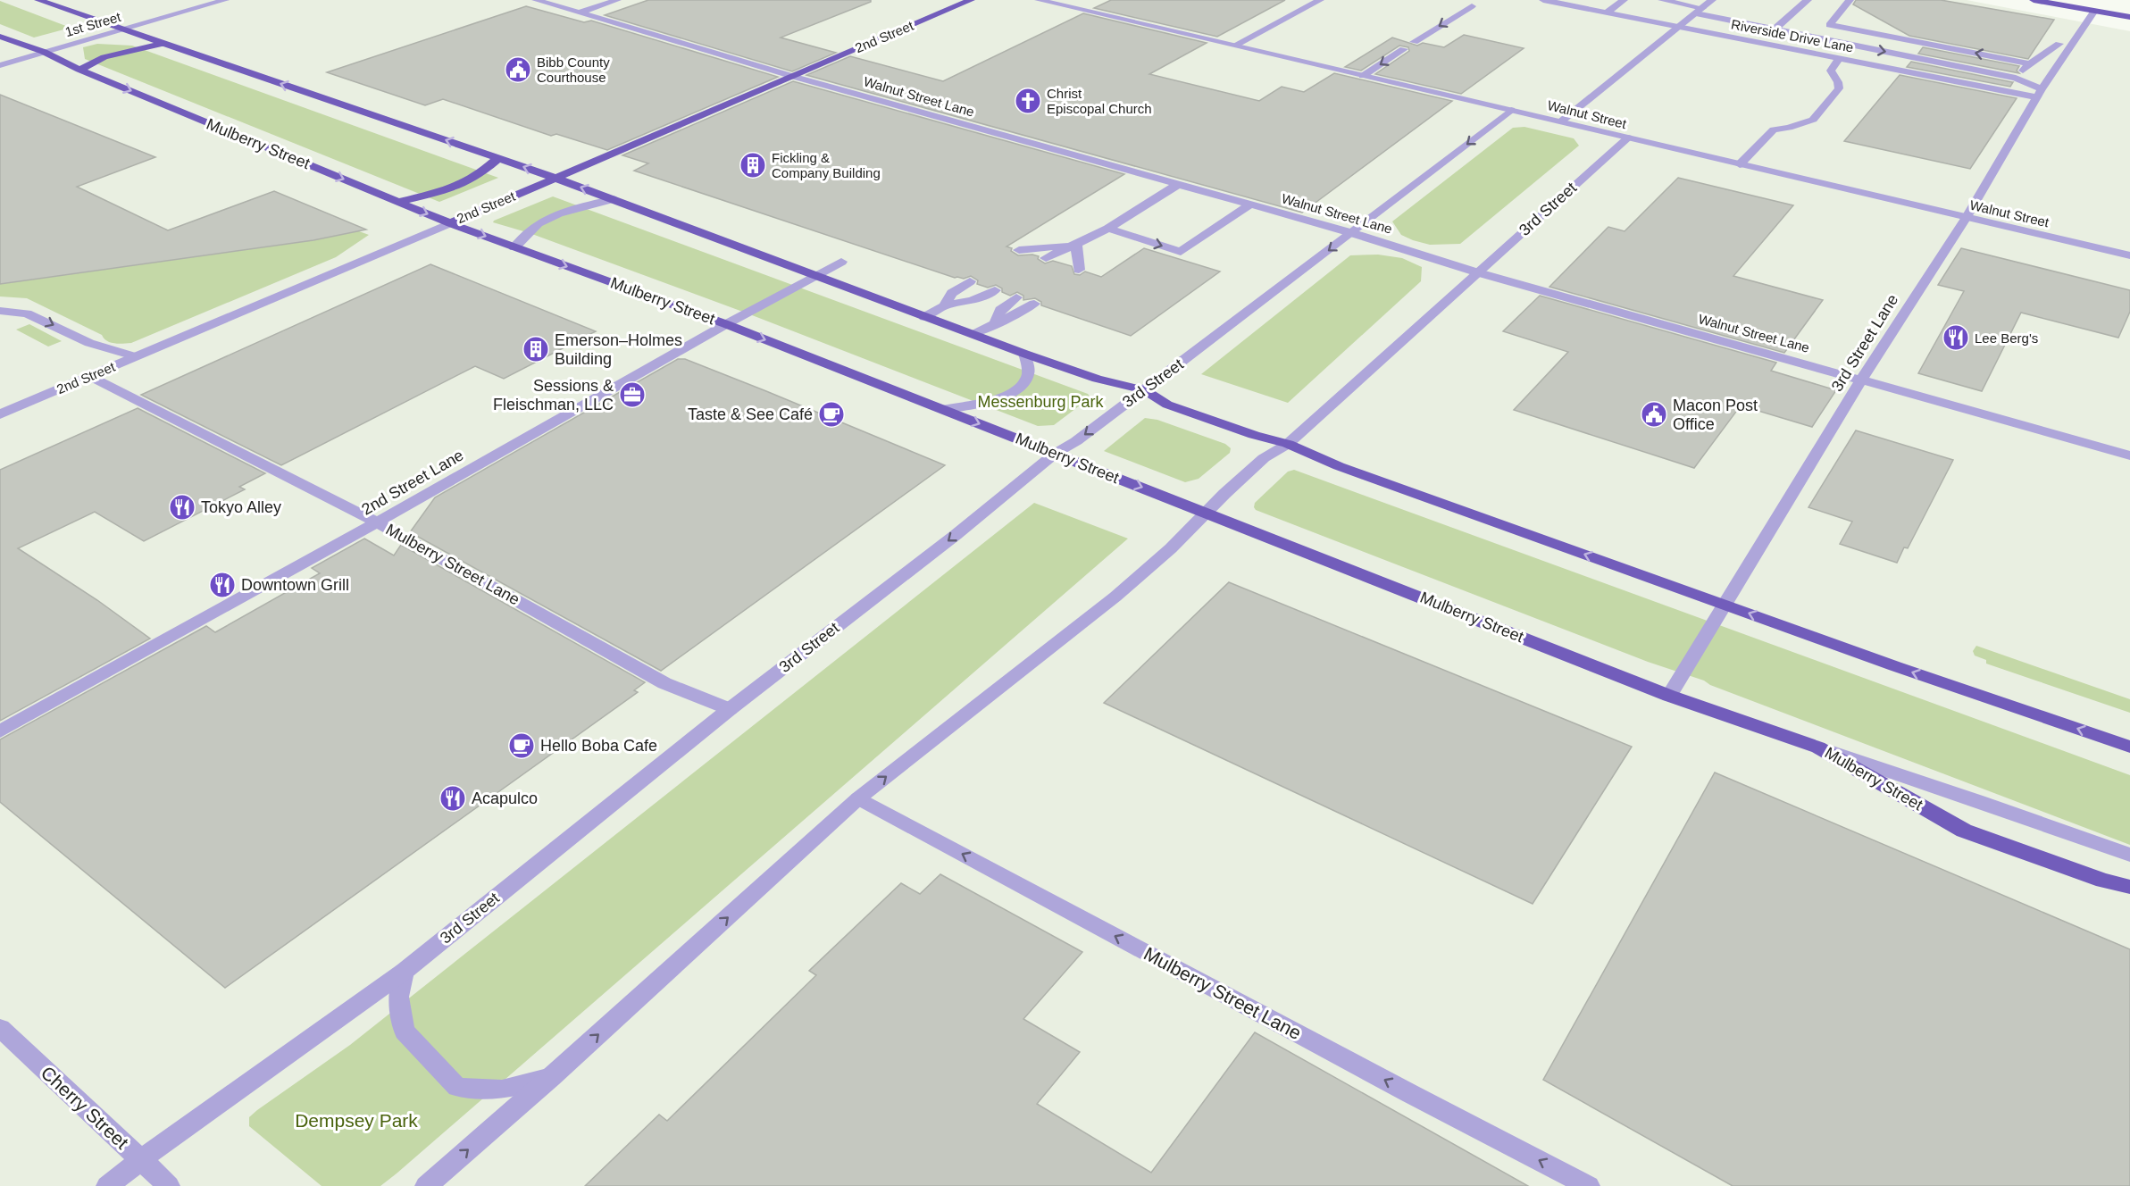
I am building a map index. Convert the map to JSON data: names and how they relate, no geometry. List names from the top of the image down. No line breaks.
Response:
{"streets":{"main road":["2nd Street","Mulberry Street"],"street":["1st Street","Riverside Drive Lane","Walnut Street Lane","Walnut Street","3rd Street","3rd Street Lane","2nd Street Lane","Mulberry Street Lane","Cherry Street"]},"crossings":[["1st Street","Mulberry Street"],["Riverside Drive Lane","3rd Street Lane"],["2nd Street","Walnut Street Lane"],["2nd Street","Mulberry Street"],["2nd Street","Mulberry Street Lane"],["Walnut Street Lane","3rd Street"],["Walnut Street Lane","3rd Street Lane"],["Walnut Street","3rd Street"],["Walnut Street","3rd Street Lane"],["Mulberry Street","3rd Street"],["Mulberry Street","3rd Street Lane"],["Mulberry Street","2nd Street Lane"],["3rd Street","Mulberry Street Lane"],["3rd Street","Cherry Street"],["2nd Street Lane","Mulberry Street Lane"]],"one_way":["Mulberry Street Lane"],"parks":["Messenburg Park","Dempsey Park"],"places":{"public building":["Bibb County Courthouse","Macon Post Office"],"church":["Christ Episcopal Church"],"building":["Fickling & Company Building","Emerson–Holmes Building"],"restaurant":["Lee Berg's","Tokyo Alley","Downtown Grill","Acapulco"],"office":["Sessions & Fleischman, LLC"],"cafe":["Taste & See Café","Hello Boba Cafe"]}}
